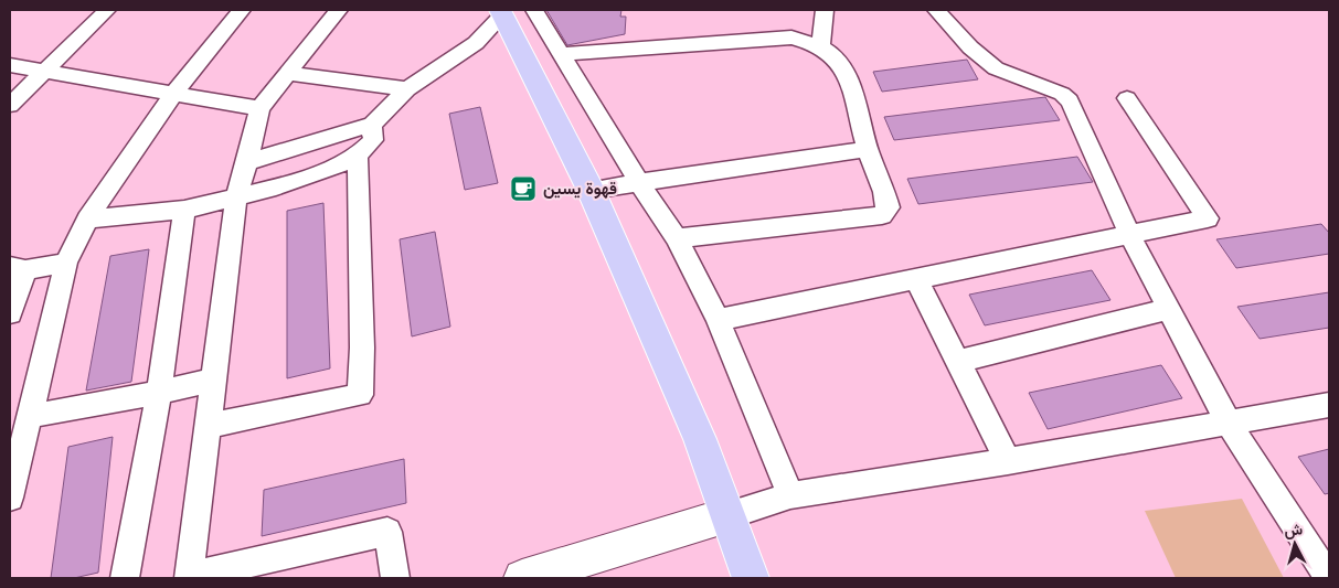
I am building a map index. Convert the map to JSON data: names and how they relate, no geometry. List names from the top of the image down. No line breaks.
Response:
{"places":{"cafe":["قهوة يسين"]},"north":"top"}
